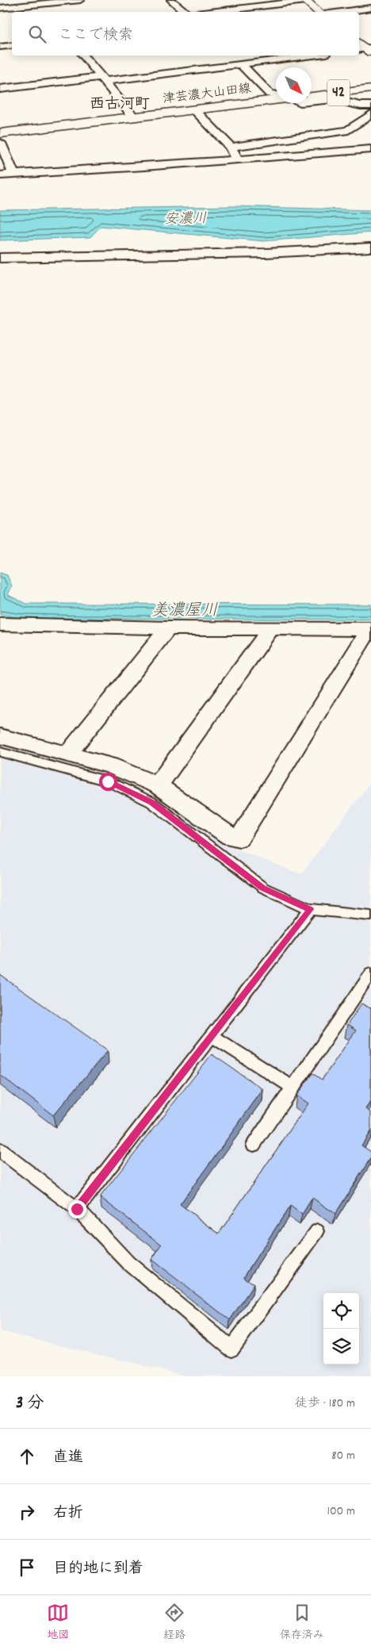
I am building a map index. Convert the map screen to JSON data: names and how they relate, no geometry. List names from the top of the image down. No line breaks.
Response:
{"streets":{"main road":["42","津芸濃大山田線"]},"districts":["西古河町"],"water":["安濃川","美濃屋川"],"north":"bottom right","page":{"search":"ここで検索","heading":["3 分","徒歩 · 180 m"],"list":[["直進","80 m"],["右折","100 m"],"目的地に到着"],"nav":["地図","経路","保存済み"]}}
